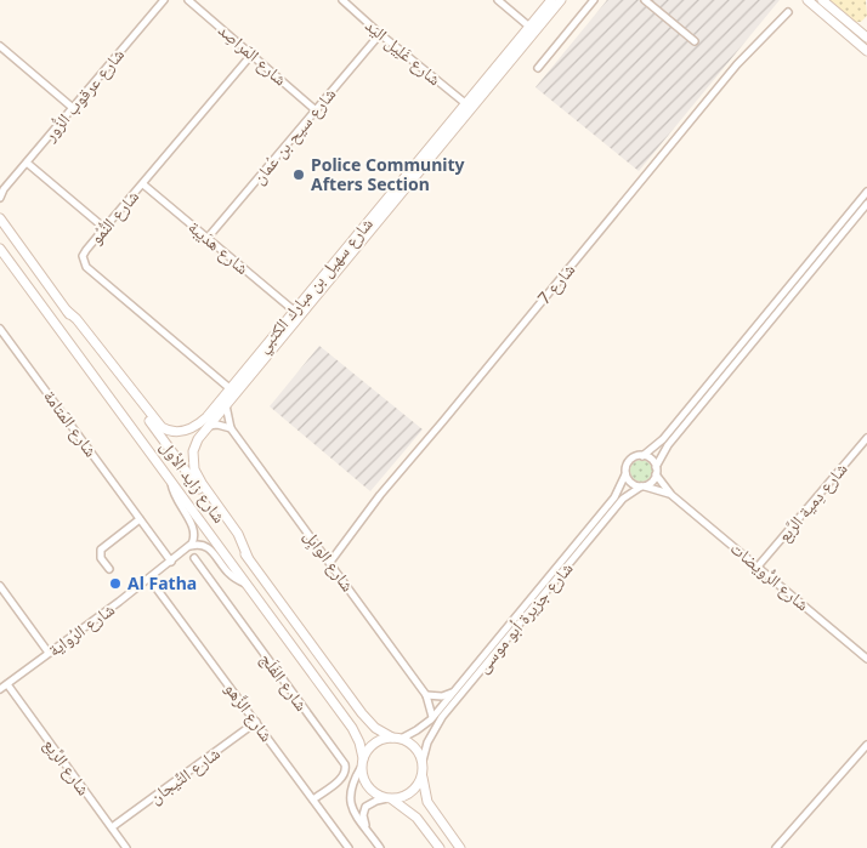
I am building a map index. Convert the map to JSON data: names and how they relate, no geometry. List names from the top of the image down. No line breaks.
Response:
{"streets":{"main road":["شارع سهيل بن مبارك الكتبي","شارع زايد الأول"],"street":["شارع غَلِيل اليَد","شارع المَراصِد","شارع عرقوب الزُّور","شارع سيح بن عُمان","شارع النُّمُو","شارع هدَيبة","شارع 7","شارع المَتامة","شارع دِمية الرَّبع","شارع الوابِل","شارع الرُّويضات","شارع جزيرة أبو موسى","شارع الرُواية","شارع الفَلَج","شارع الزَّهو","شارع الرِّيع","شارع التِّيجان"]},"crossings":[["شارع غَلِيل اليَد","شارع سيح بن عُمان"],["شارع غَلِيل اليَد","شارع سهيل بن مبارك الكتبي"],["شارع المَراصِد","شارع سيح بن عُمان"],["شارع المَراصِد","شارع النُّمُو"],["شارع سيح بن عُمان","شارع هدَيبة"],["شارع النُّمُو","شارع هدَيبة"],["شارع النُّمُو","شارع سهيل بن مبارك الكتبي"],["شارع هدَيبة","شارع سهيل بن مبارك الكتبي"],["شارع 7","شارع الوابِل"],["شارع سهيل بن مبارك الكتبي","شارع زايد الأول"],["شارع سهيل بن مبارك الكتبي","شارع الوابِل"],["شارع المَتامة","شارع الرُواية"],["شارع زايد الأول","شارع جزيرة أبو موسى"],["شارع دِمية الرَّبع","شارع الرُّويضات"],["شارع الوابِل","شارع جزيرة أبو موسى"],["شارع الرُّويضات","شارع جزيرة أبو موسى"],["شارع الرُواية","شارع الزَّهو"],["شارع الرُواية","شارع الرِّيع"],["شارع الفَلَج","شارع الزَّهو"],["شارع الزَّهو","شارع التِّيجان"],["شارع الرِّيع","شارع التِّيجان"]],"places":["Police Community Afters Section","Al Fatha"]}
